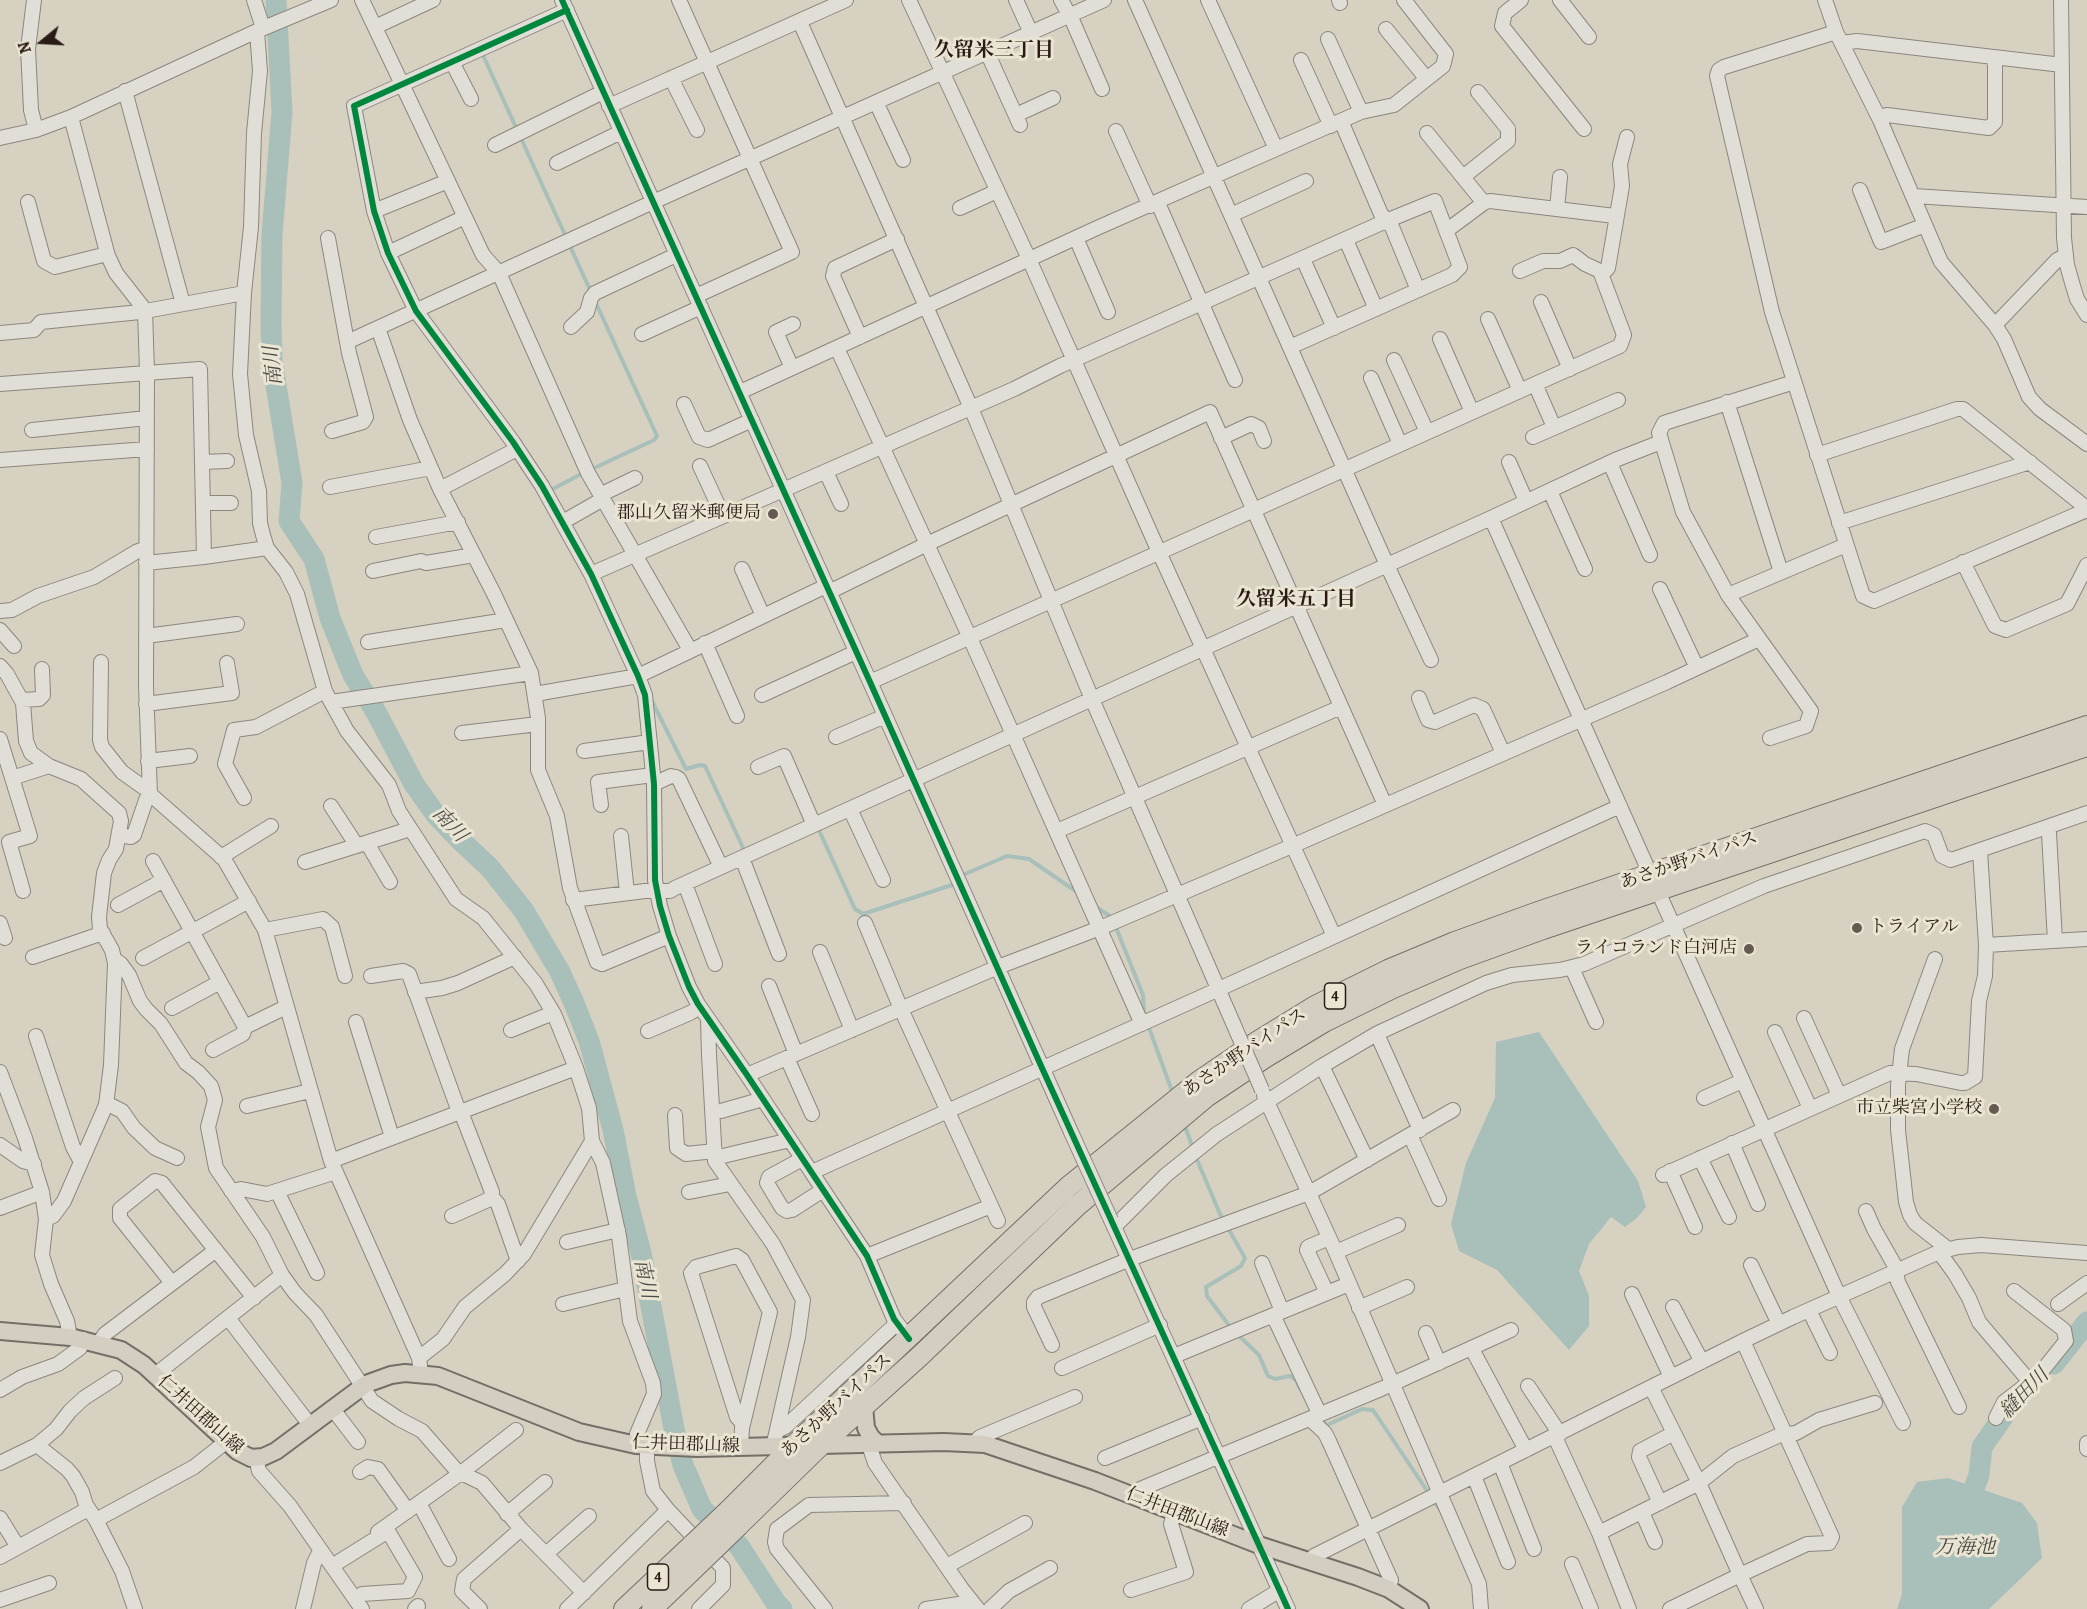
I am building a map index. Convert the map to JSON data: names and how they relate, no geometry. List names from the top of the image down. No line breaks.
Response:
{"streets":{"highway":["あさか野バイパス","4"],"main road":["仁井田郡山線"]},"crossings":[["あさか野バイパス","仁井田郡山線"]],"districts":["久留米三丁目","久留米五丁目"],"water":["南川","縫田川","万海池"],"places":["郡山久留米郵便局","トライアル","ライコランド白河店","市立柴宮小学校"],"north":"left"}
